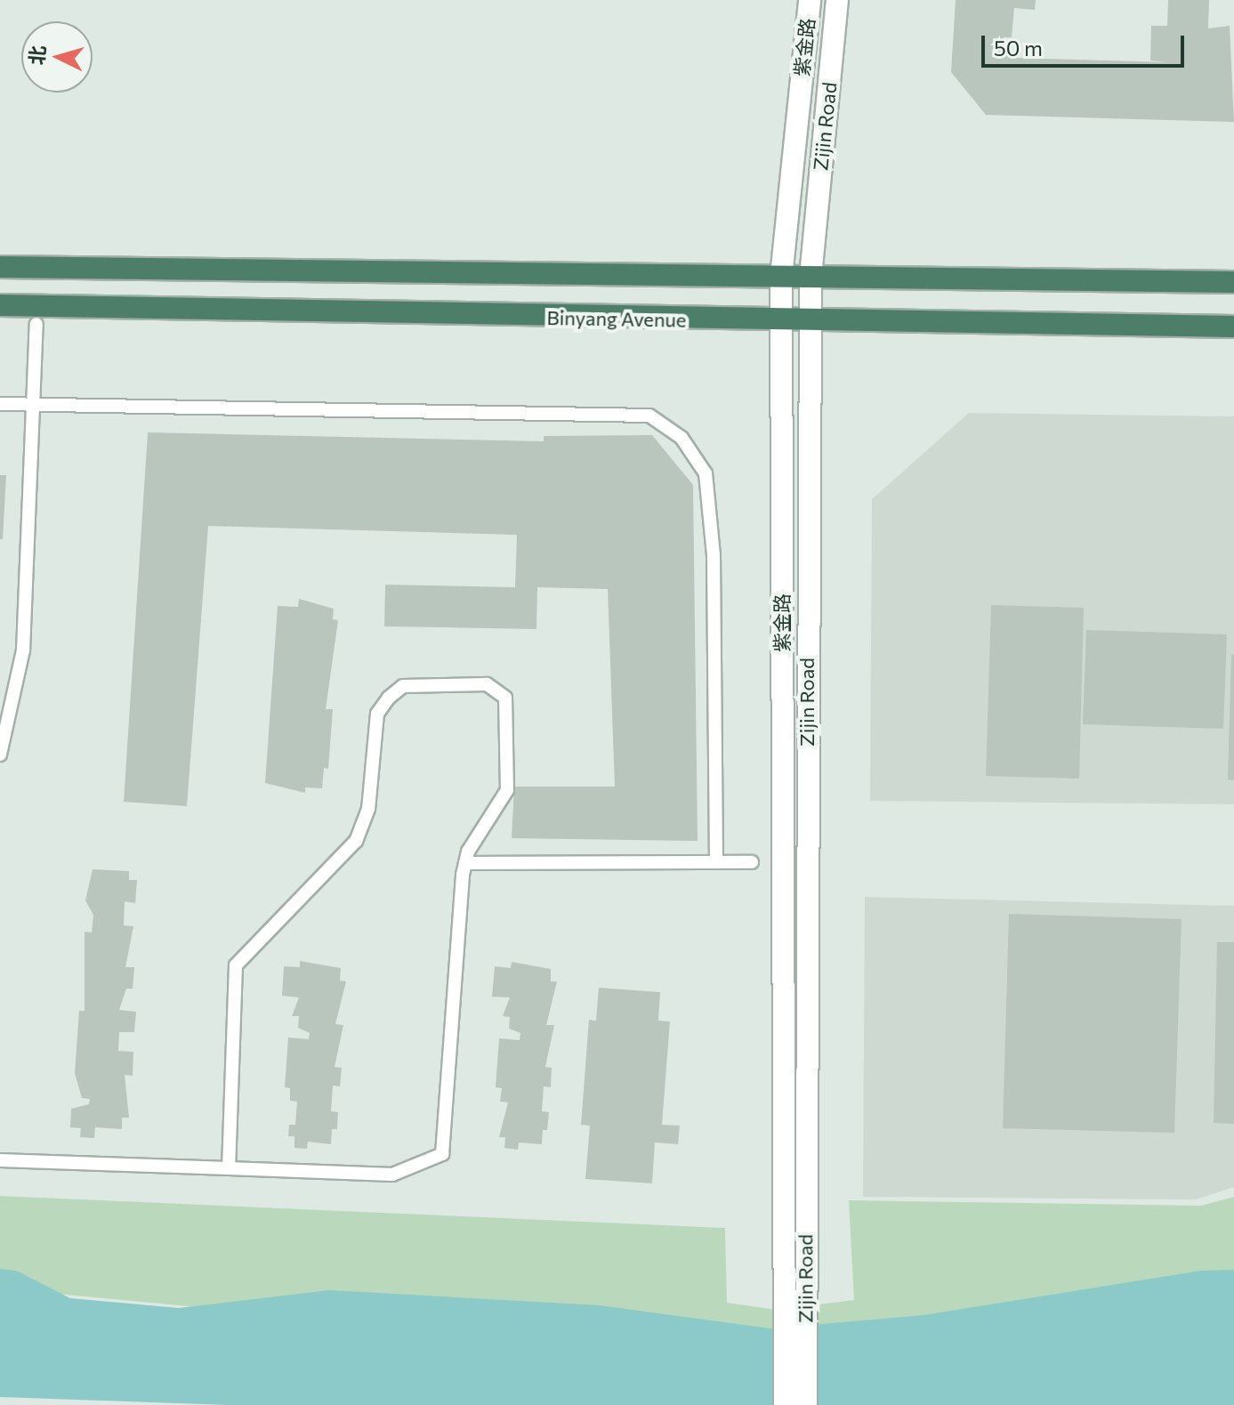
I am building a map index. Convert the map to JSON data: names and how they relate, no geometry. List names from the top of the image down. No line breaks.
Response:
{"streets":{"highway":["Binyang Avenue"],"street":["紫金路","Zijin Road"]},"crossings":[["紫金路","Zijin Road"],["紫金路","Binyang Avenue"],["Zijin Road","Binyang Avenue"]],"scale_bar":"50 m","north":"left"}
